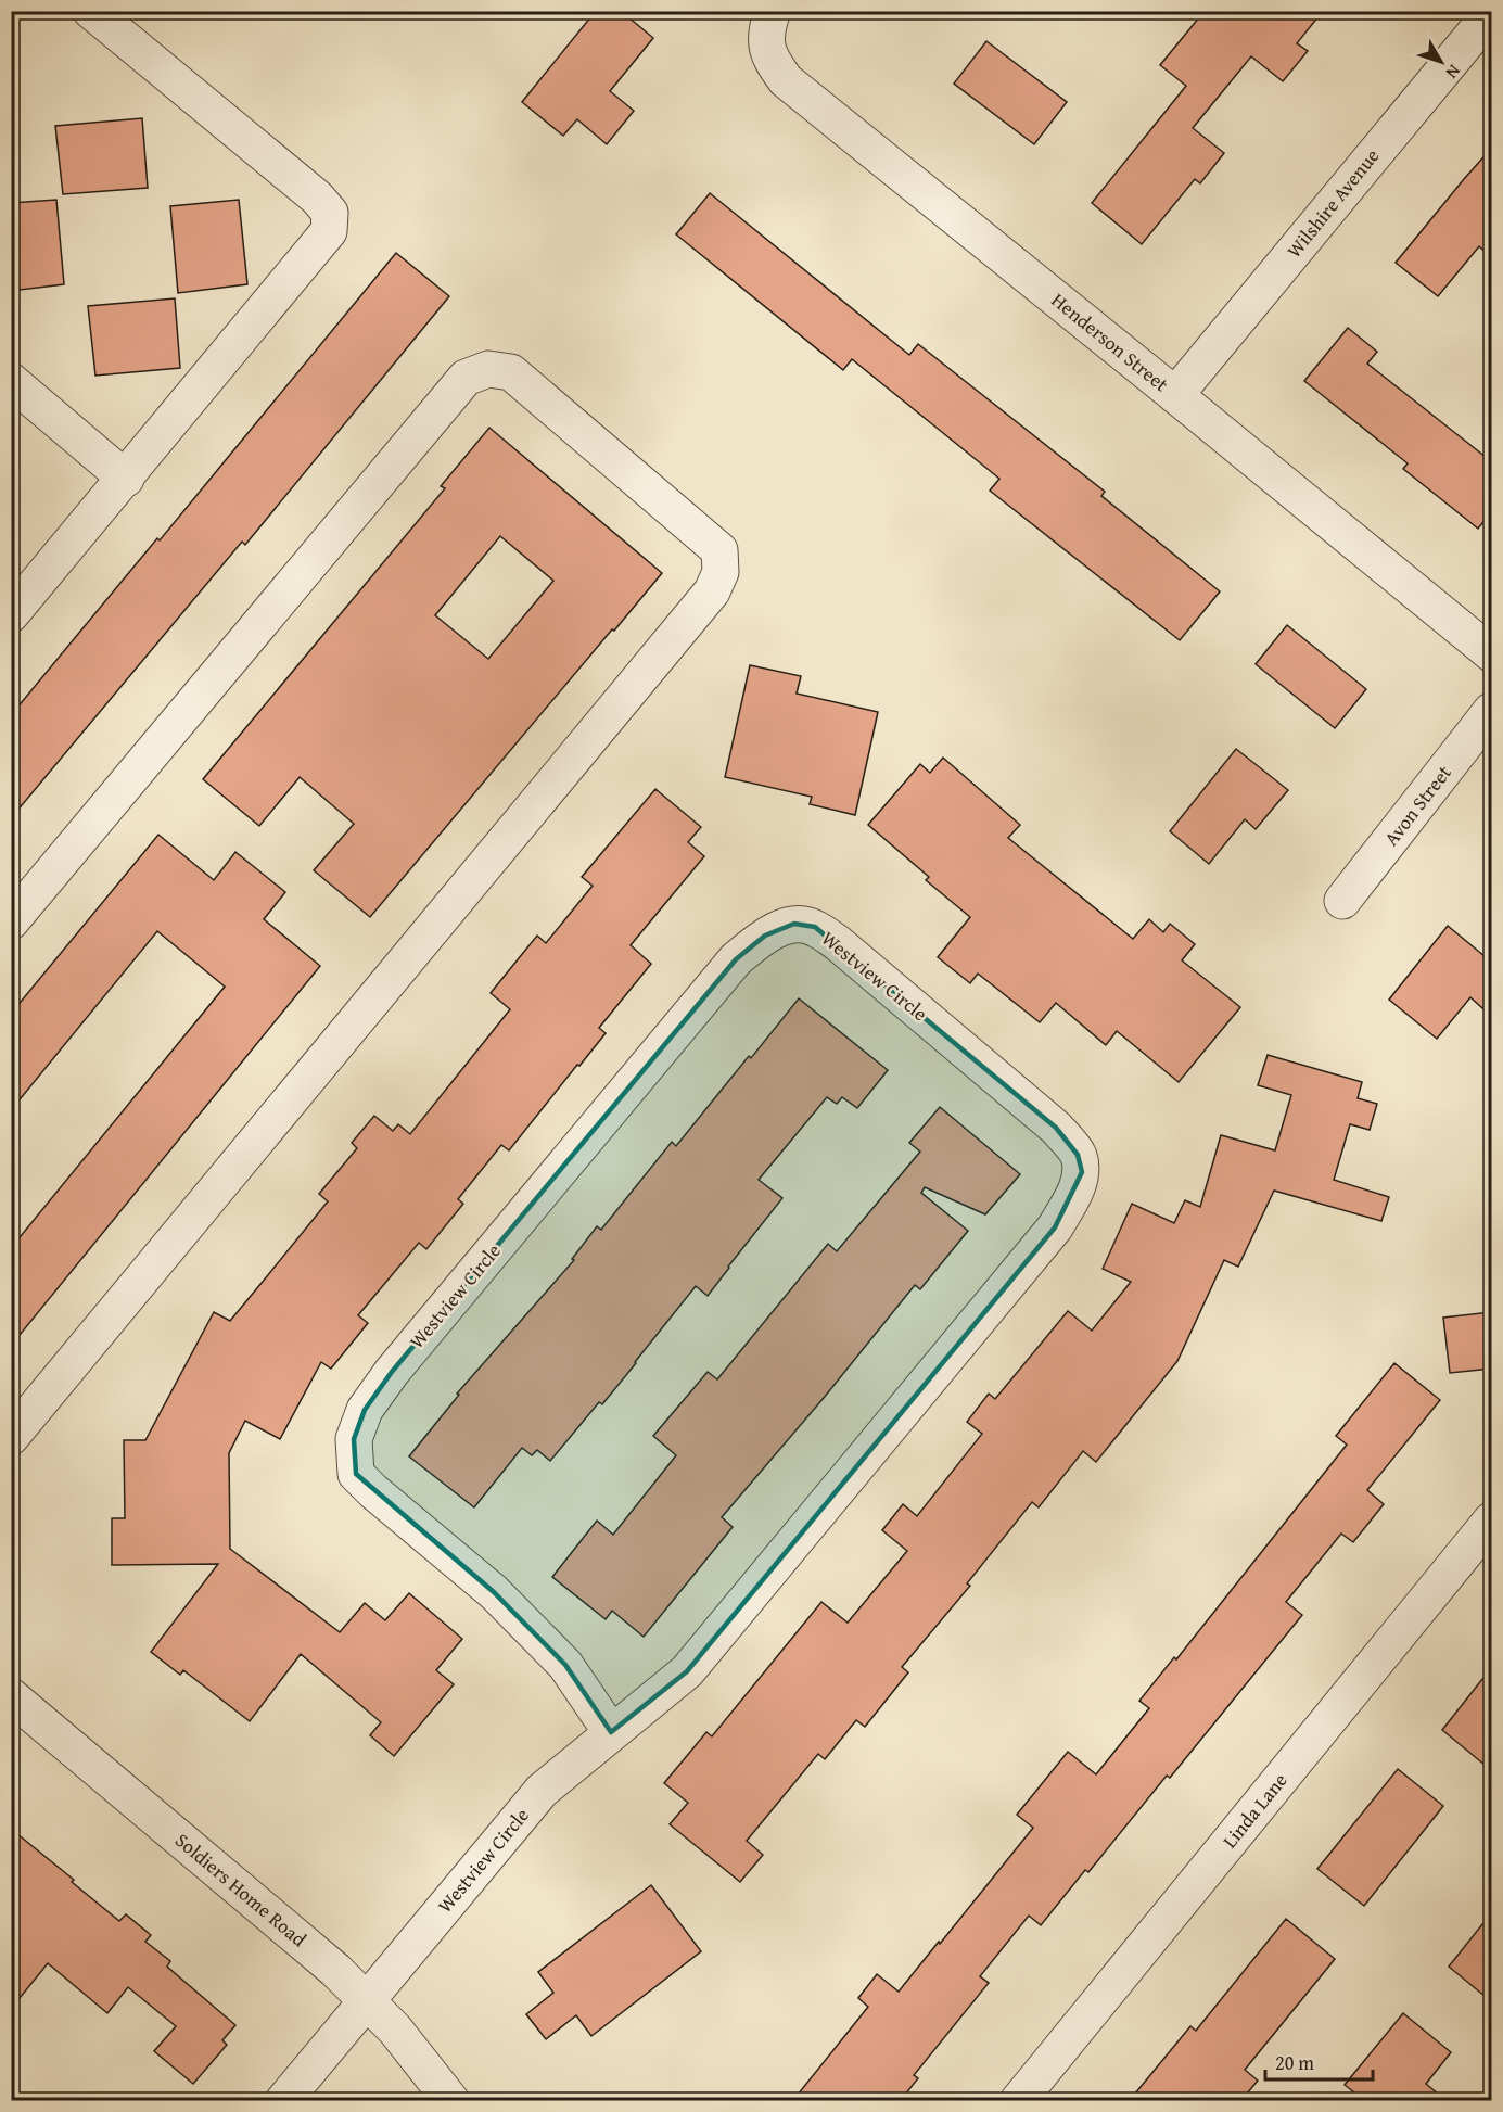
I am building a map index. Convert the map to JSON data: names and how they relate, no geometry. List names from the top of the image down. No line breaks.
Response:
{"streets":{"street":["Wilshire Avenue","Henderson Street","Avon Street","Westview Circle","Linda Lane","Soldiers Home Road"]},"crossings":[["Wilshire Avenue","Henderson Street"],["Westview Circle","Soldiers Home Road"]],"scale_bar":"20 m","north":"bottom right"}
